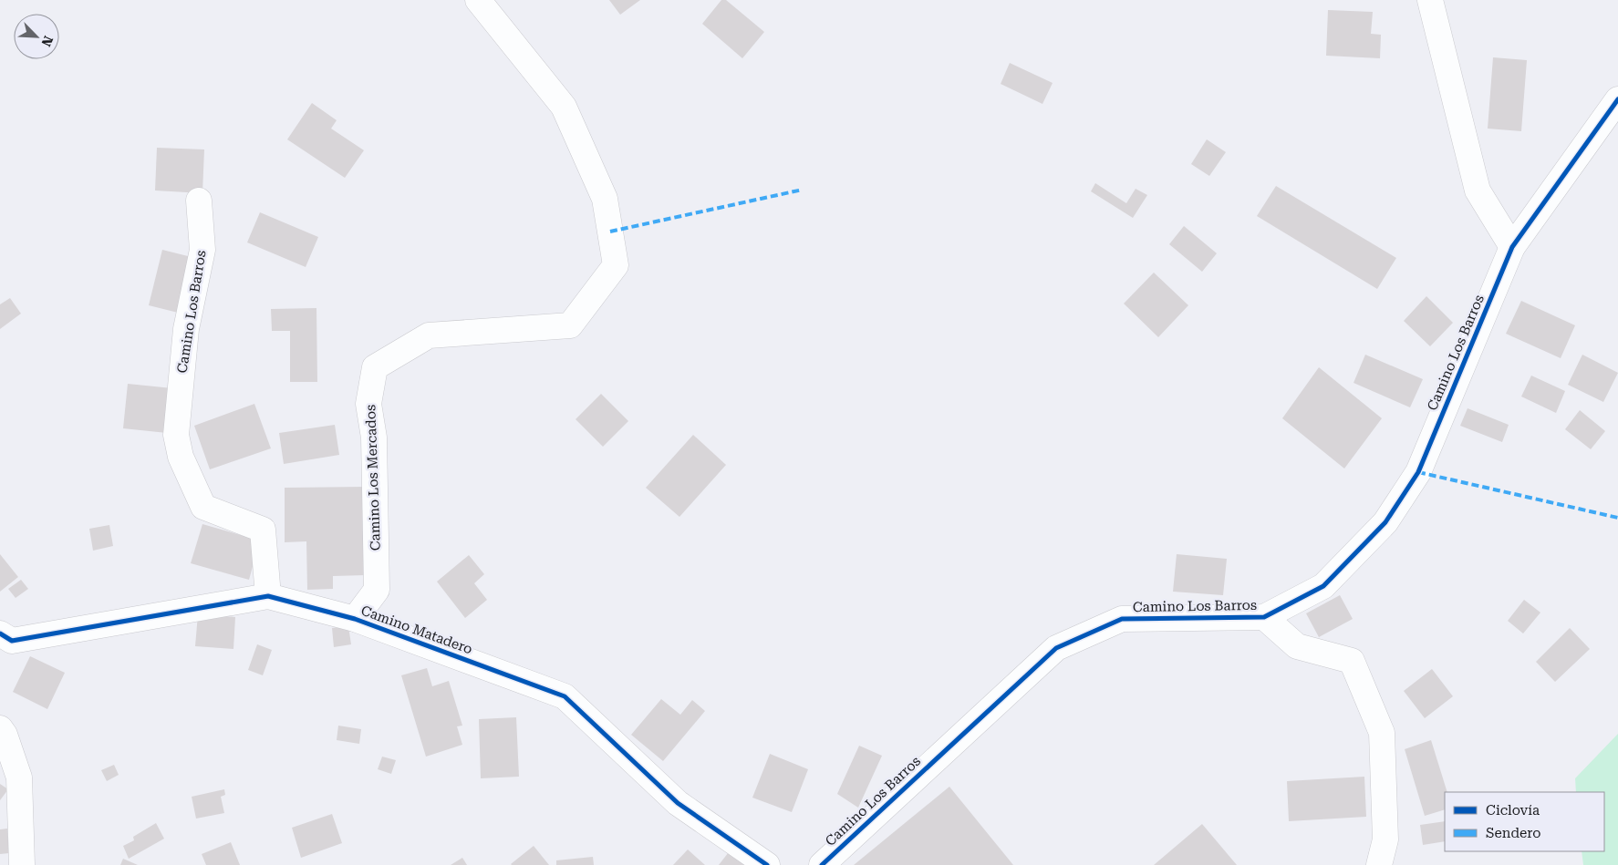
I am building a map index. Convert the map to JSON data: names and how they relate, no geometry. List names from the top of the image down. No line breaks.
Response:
{"streets":{"street":["Camino Los Barros","Camino Los Mercados","Camino Matadero"]},"crossings":[["Camino Los Barros","Camino Matadero"],["Camino Los Mercados","Camino Matadero"]],"legend":["Ciclovía","Sendero"],"north":"bottom right"}
